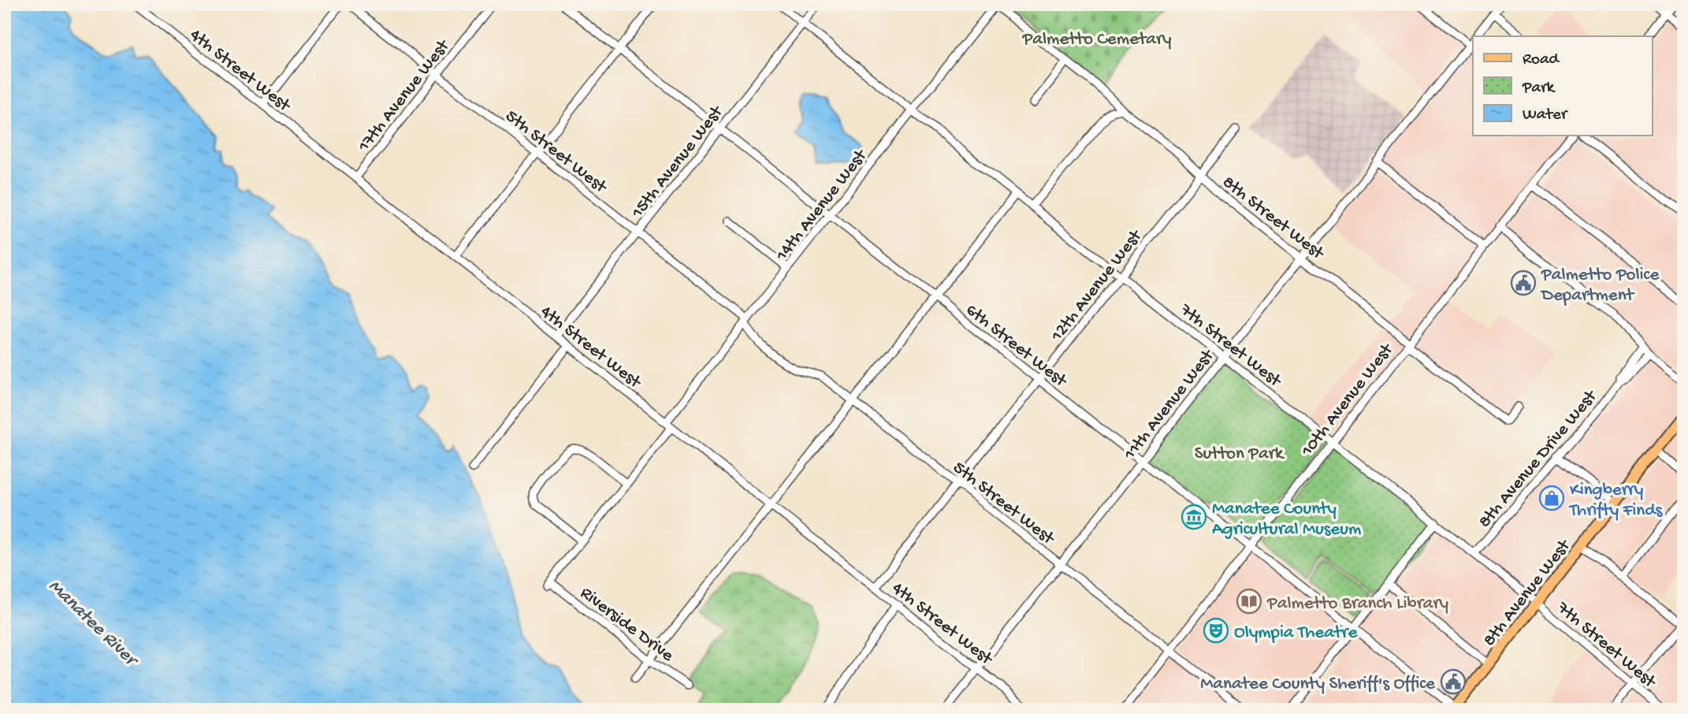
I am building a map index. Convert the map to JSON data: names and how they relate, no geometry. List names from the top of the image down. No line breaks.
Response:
{"streets":{"main road":["8th Avenue West"],"street":["4th Street West","17th Avenue West","5th Street West","15th Avenue West","14th Avenue West","8th Street West","12th Avenue West","6th Street West","7th Street West","10th Avenue West","11th Avenue West","8th Avenue Drive West","Riverside Drive"]},"crossings":[["4th Street West","17th Avenue West"],["4th Street West","15th Avenue West"],["4th Street West","14th Avenue West"],["4th Street West","12th Avenue West"],["4th Street West","11th Avenue West"],["17th Avenue West","5th Street West"],["5th Street West","15th Avenue West"],["5th Street West","14th Avenue West"],["5th Street West","12th Avenue West"],["5th Street West","10th Avenue West"],["5th Street West","11th Avenue West"],["15th Avenue West","6th Street West"],["15th Avenue West","7th Street West"],["14th Avenue West","8th Street West"],["14th Avenue West","6th Street West"],["14th Avenue West","7th Street West"],["14th Avenue West","Riverside Drive"],["8th Street West","12th Avenue West"],["8th Street West","10th Avenue West"],["8th Street West","11th Avenue West"],["12th Avenue West","6th Street West"],["12th Avenue West","7th Street West"],["6th Street West","10th Avenue West"],["6th Street West","11th Avenue West"],["6th Street West","8th Avenue West"],["7th Street West","10th Avenue West"],["7th Street West","11th Avenue West"],["7th Street West","8th Avenue Drive West"],["7th Street West","8th Avenue West"]],"water":["Manatee River"],"parks":["Palmetto Cemetary","Sutton Park"],"places":{"public building":["Palmetto Police Department","Manatee County Sheriff's Office"],"shop":["Kingberry Thrifty Finds"],"museum":["Manatee County Agricultural Museum"],"library":["Palmetto Branch Library"],"theatre":["Olympia Theatre"]},"legend":["Road","Park","Water"]}
